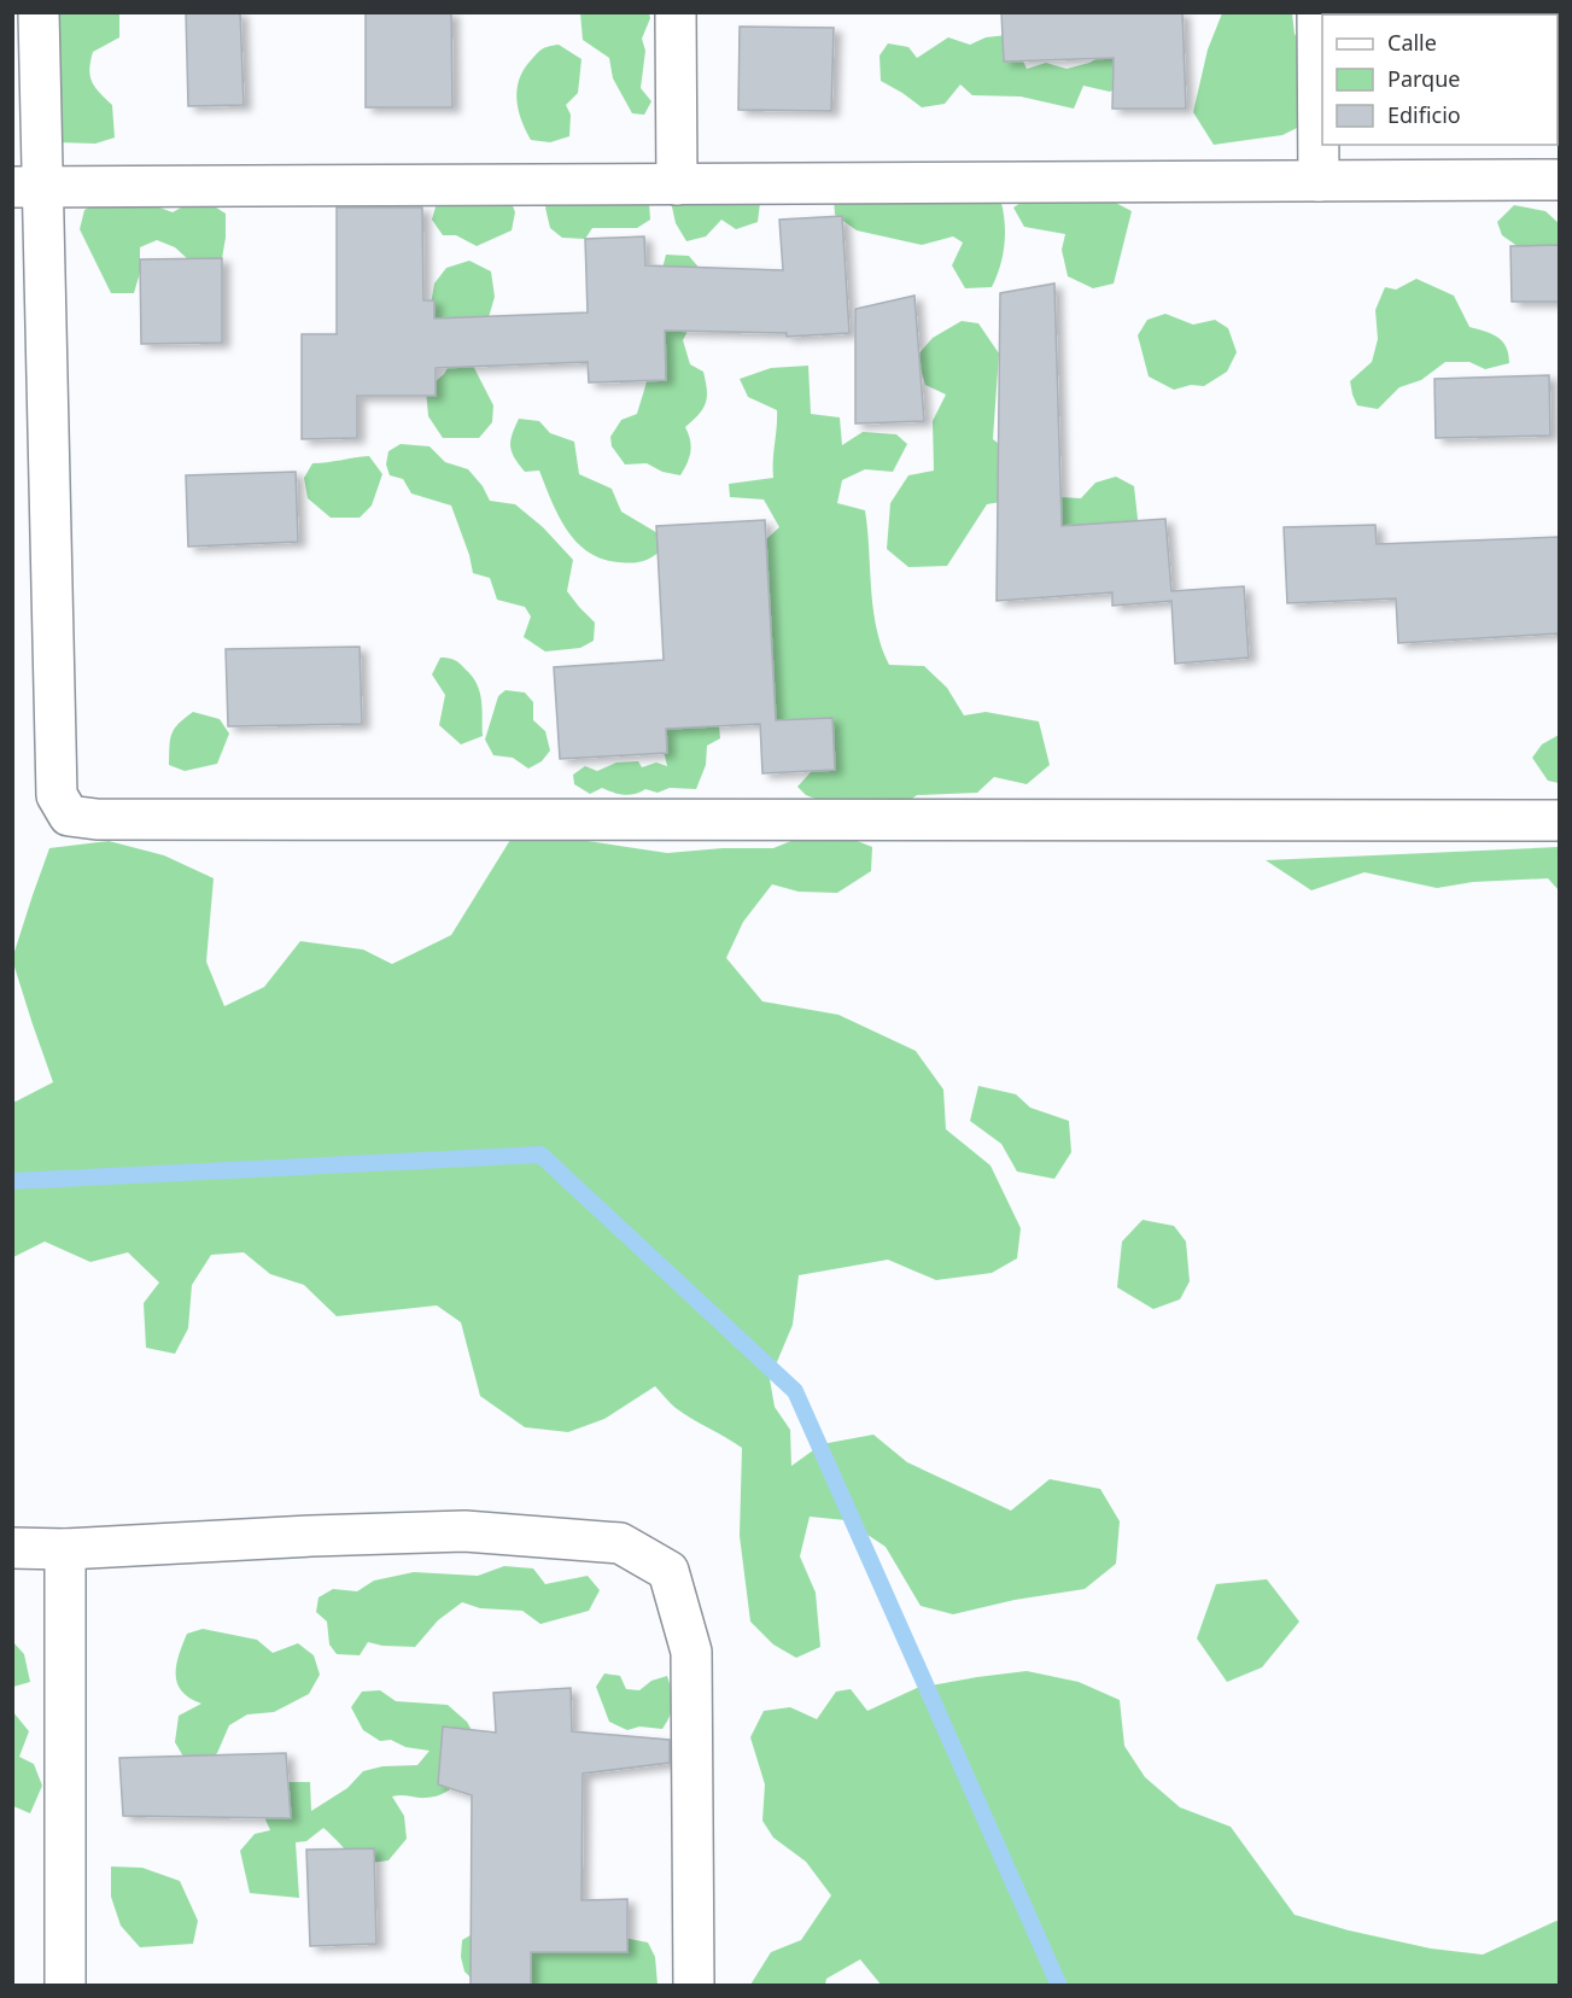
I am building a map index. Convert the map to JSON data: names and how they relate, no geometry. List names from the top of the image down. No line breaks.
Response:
{"legend":["Calle","Parque","Edificio"]}
